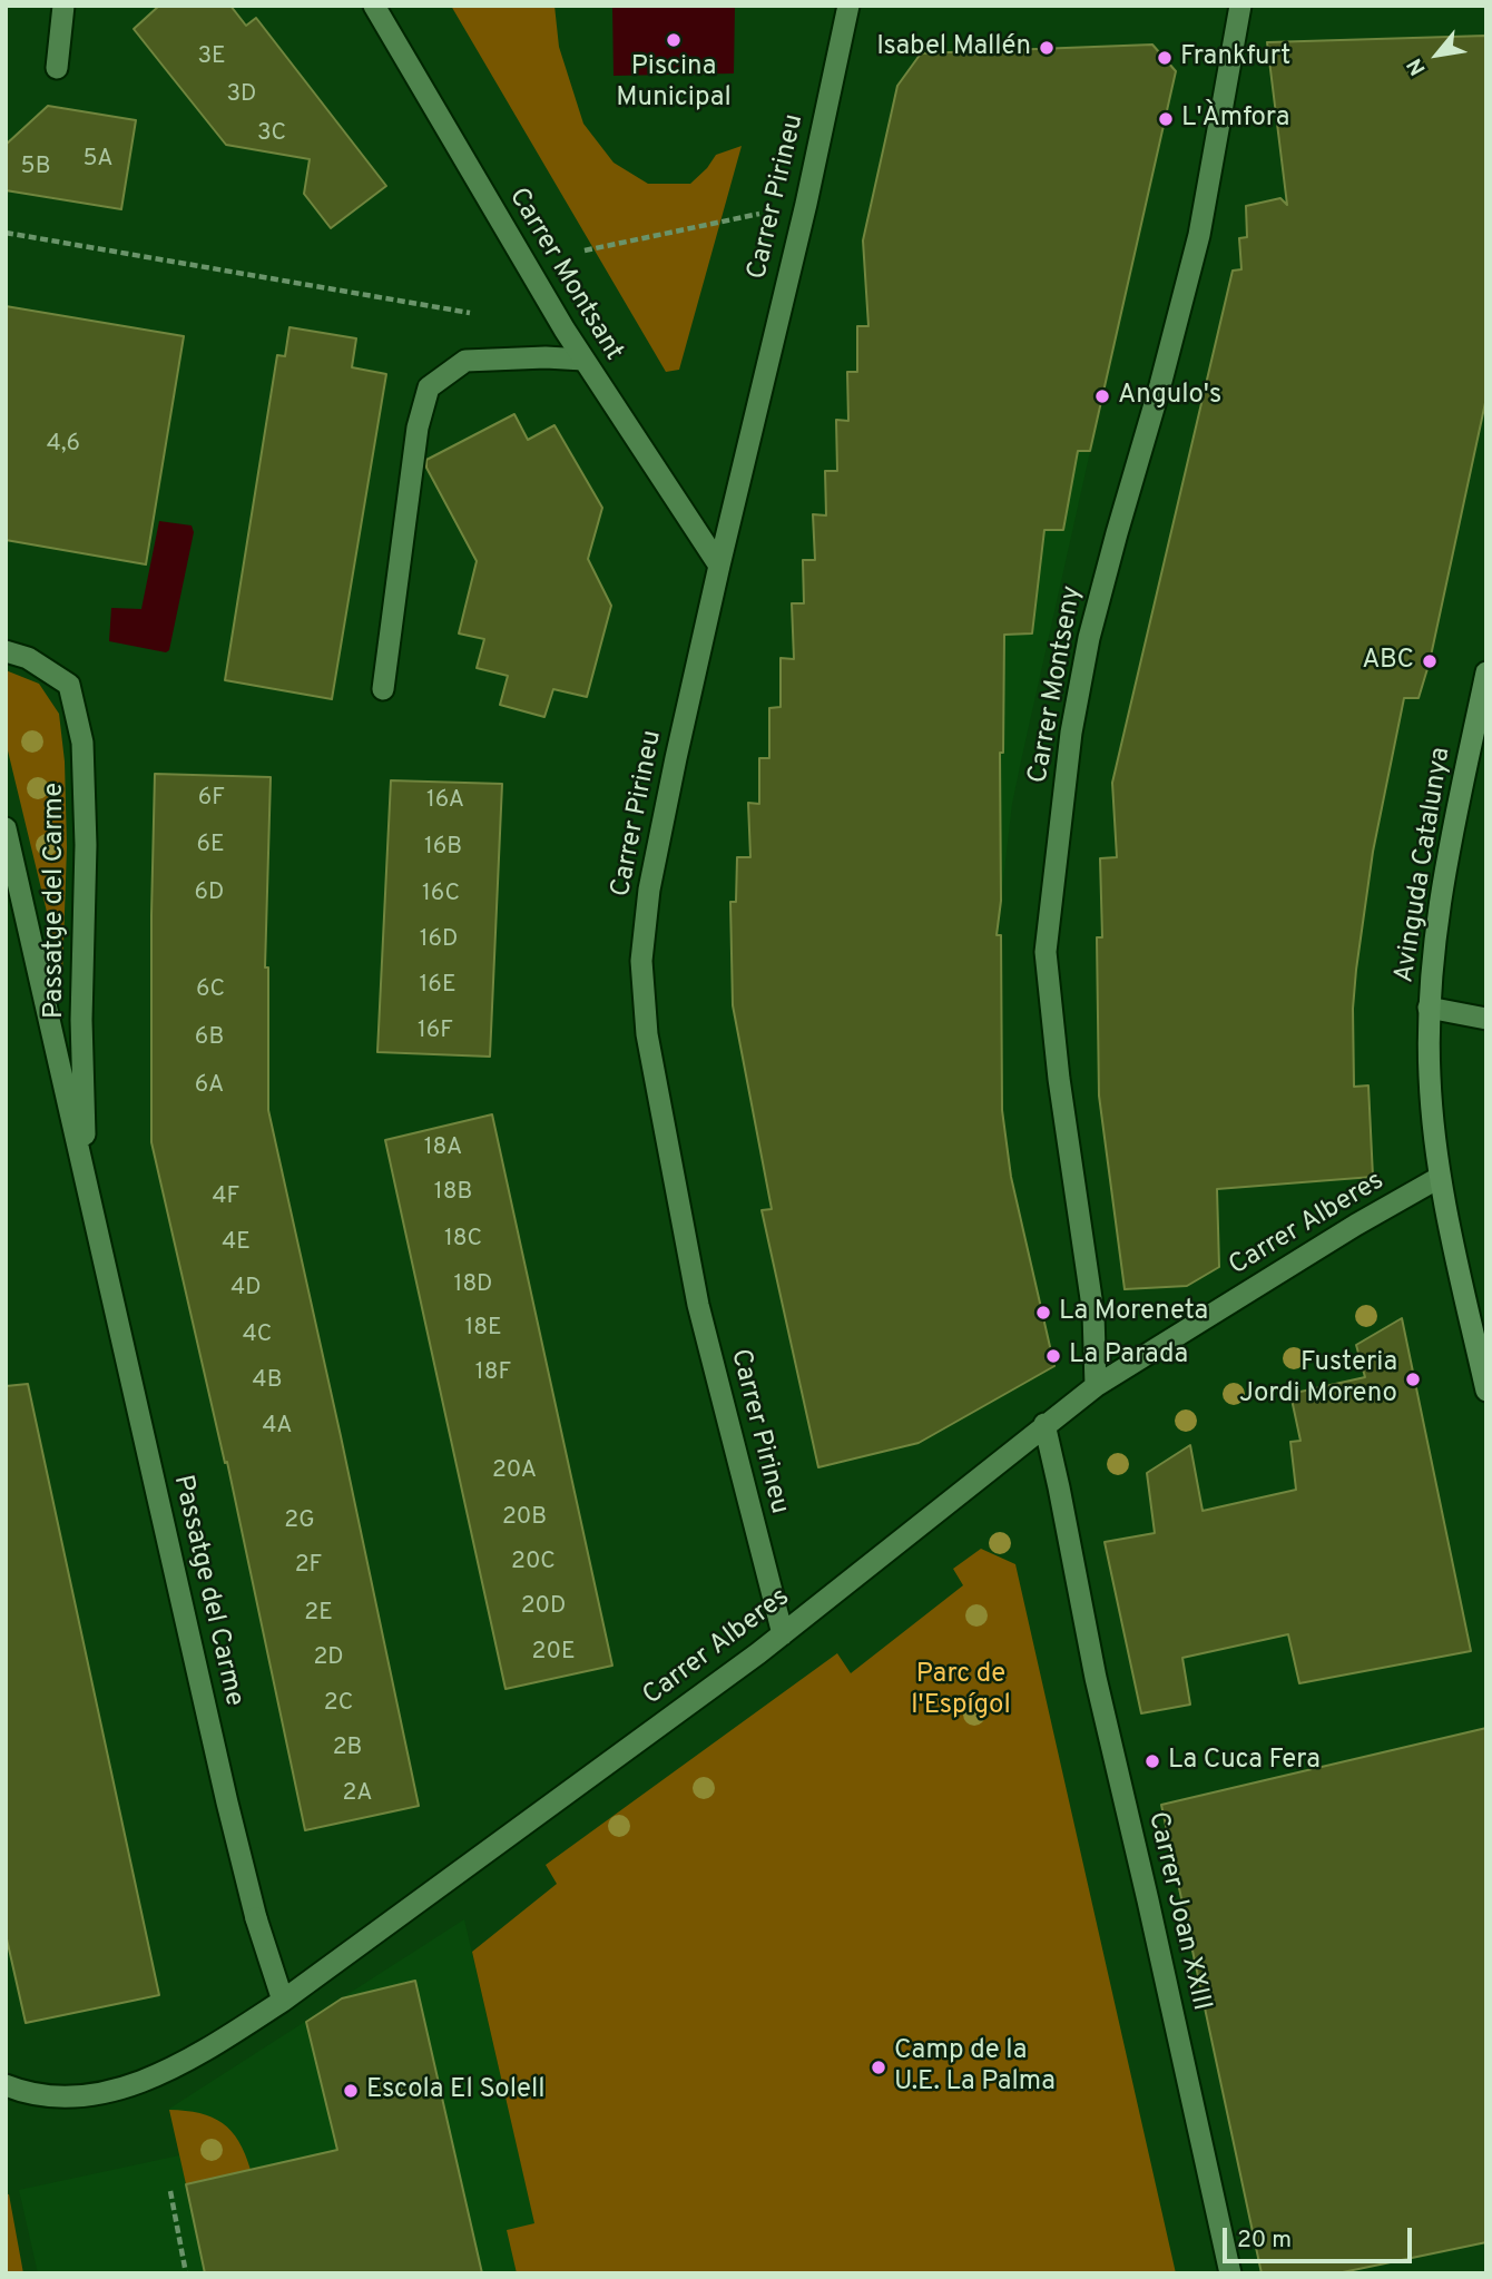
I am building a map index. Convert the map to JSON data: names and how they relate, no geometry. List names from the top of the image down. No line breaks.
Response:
{"streets":{"main road":["Avinguda Catalunya"],"street":["Carrer Pirineu","Carrer Montsant","Carrer Montseny","Passatge del Carme","Carrer Alberes","Carrer Joan XXIII"]},"crossings":[["Carrer Pirineu","Carrer Montsant"],["Carrer Pirineu","Carrer Alberes"],["Carrer Montseny","Carrer Alberes"],["Avinguda Catalunya","Carrer Alberes"],["Passatge del Carme","Carrer Alberes"],["Carrer Alberes","Carrer Joan XXIII"]],"parks":["Parc de l'Espígol"],"places":["Piscina Municipal","Isabel Mallén","Frankfurt","L'Àmfora","Angulo's","ABC","La Moreneta","La Parada","Fusteria Jordi Moreno","La Cuca Fera","Camp de la U.E. La Palma","Escola El Solell"],"house_numbers":["3E","3D","3C","5A","5B","4,6","6F","16A","6E","16B","6D","16C","16D","16E","6C","16F","6B","6A","18A","18B","4F","18C","4E","18D","4D","18E","4C","18F","4B","4A","20A","20B","2G","20C","2F","20D","2E","20E","2D","2C","2B","2A"],"scale_bar":"20 m","north":"bottom left"}
